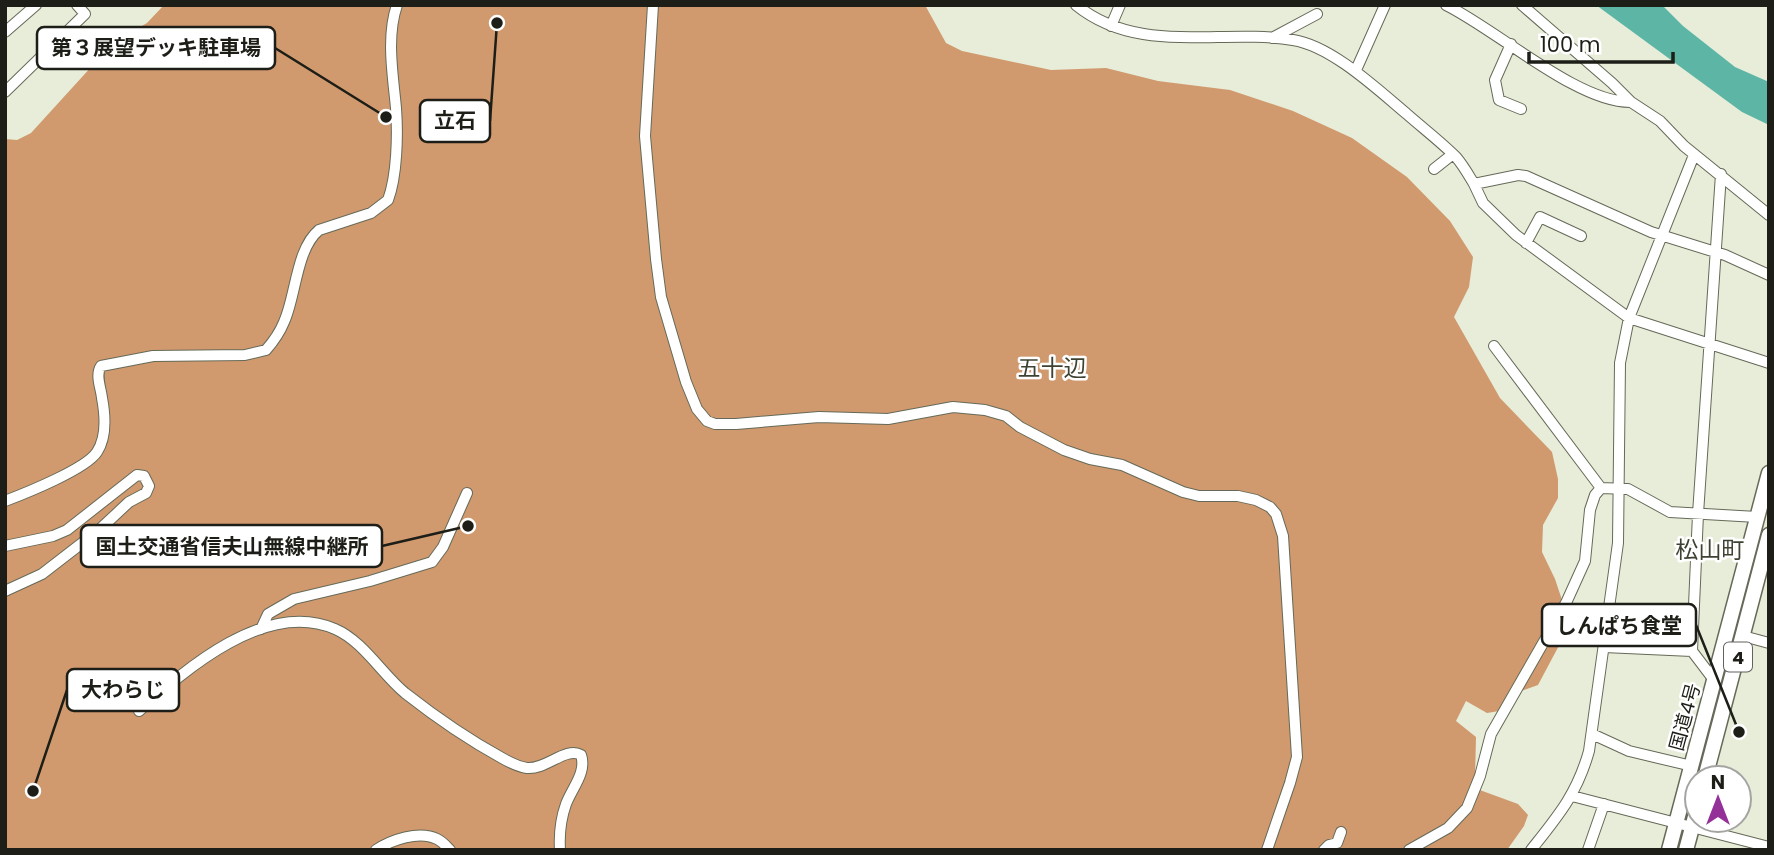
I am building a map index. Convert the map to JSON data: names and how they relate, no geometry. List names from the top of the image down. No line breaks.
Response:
{"streets":{"highway":["4","国道4号"]},"districts":["五十辺","松山町"],"places":["立石","第３展望デッキ駐車場","国土交通省信夫山無線中継所","しんぱち食堂","大わらじ"],"scale_bar":"100 m","north":"top"}
